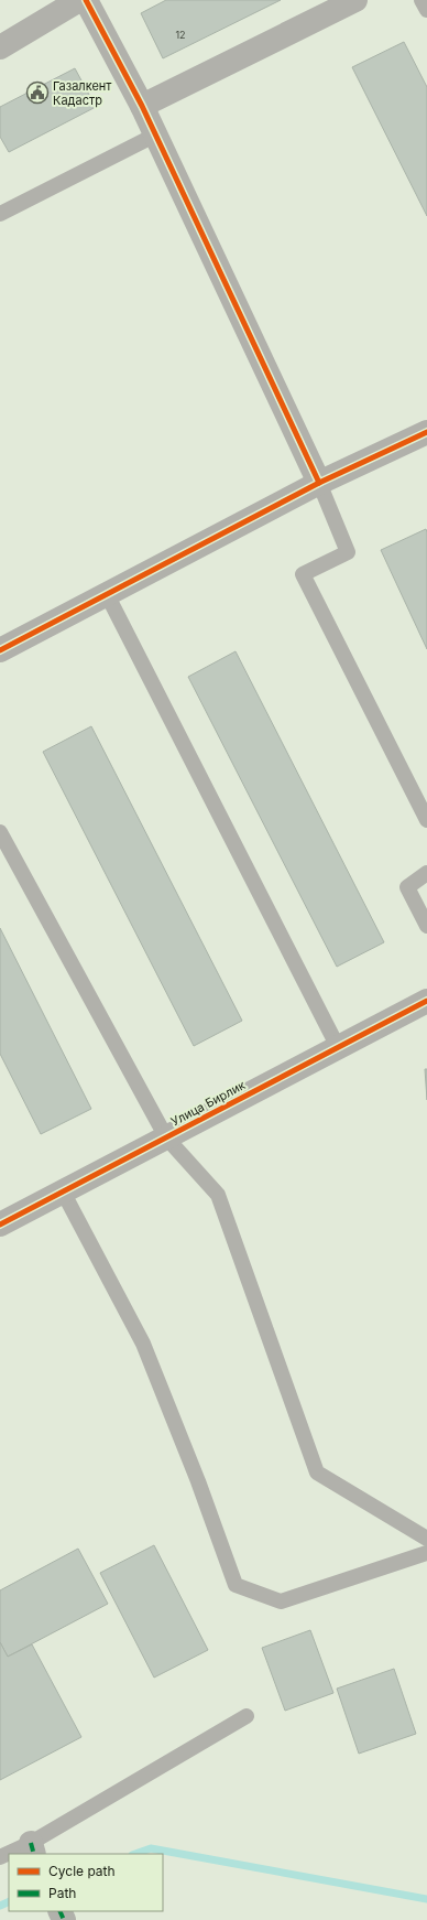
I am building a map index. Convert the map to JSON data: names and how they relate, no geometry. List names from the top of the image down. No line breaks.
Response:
{"streets":{"street":["Улица Бирлик"]},"places":{"public building":["Газалкент Кадастр"]},"house_numbers":["12"],"legend":["Cycle path","Path"]}
